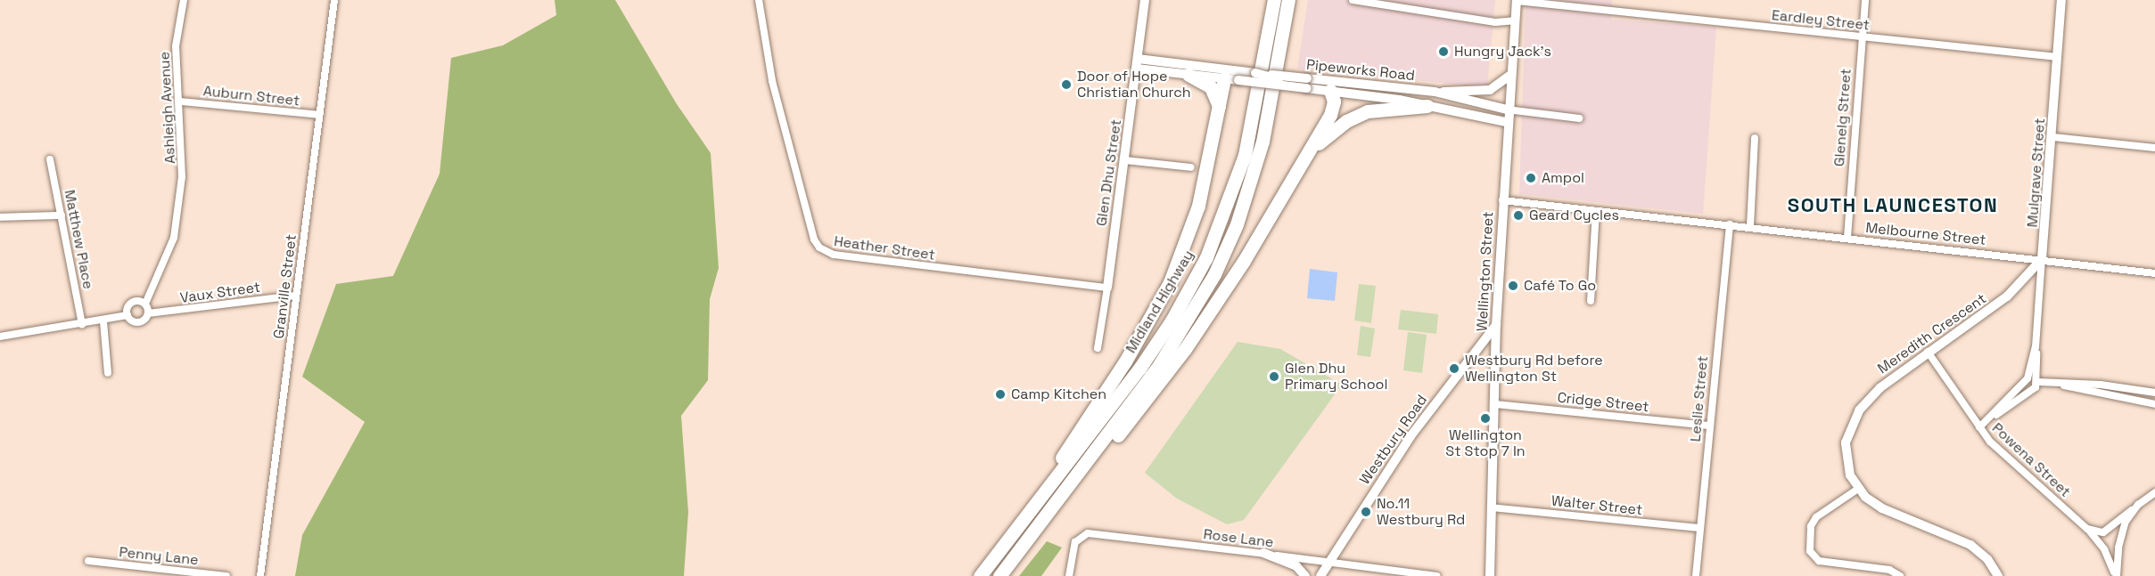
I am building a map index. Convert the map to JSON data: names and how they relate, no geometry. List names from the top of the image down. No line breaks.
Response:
{"streets":{"highway":["Midland Highway"],"main road":["Pipeworks Road","Glen Dhu Street","Mulgrave Street","Wellington Street","Meredith Crescent","Westbury Road"],"street":["Eardley Street","Auburn Street","Ashleigh Avenue","Glenelg Street","Melbourne Street","Matthew Place","Heather Street","Granville Street","Vaux Street","Leslie Street","Cridge Street","Powena Street","Walter Street","Rose Lane","Penny Lane"]},"crossings":[["Eardley Street","Glenelg Street"],["Eardley Street","Mulgrave Street"],["Eardley Street","Wellington Street"],["Pipeworks Road","Glen Dhu Street"],["Pipeworks Road","Wellington Street"],["Auburn Street","Ashleigh Avenue"],["Auburn Street","Granville Street"],["Glenelg Street","Melbourne Street"],["Glen Dhu Street","Heather Street"],["Mulgrave Street","Melbourne Street"],["Mulgrave Street","Meredith Crescent"],["Mulgrave Street","Powena Street"],["Melbourne Street","Wellington Street"],["Melbourne Street","Meredith Crescent"],["Melbourne Street","Leslie Street"],["Wellington Street","Cridge Street"],["Wellington Street","Westbury Road"],["Wellington Street","Walter Street"],["Granville Street","Vaux Street"],["Meredith Crescent","Powena Street"],["Leslie Street","Cridge Street"],["Leslie Street","Walter Street"],["Westbury Road","Rose Lane"]],"districts":["SOUTH LAUNCESTON"],"places":["Hungry Jack's","Door of Hope Christian Church","Ampol","Geard Cycles","Café To Go","Westbury Rd before Wellington St","Glen Dhu Primary School","Camp Kitchen","Wellington St Stop 7 In","No.11 Westbury Rd"]}
